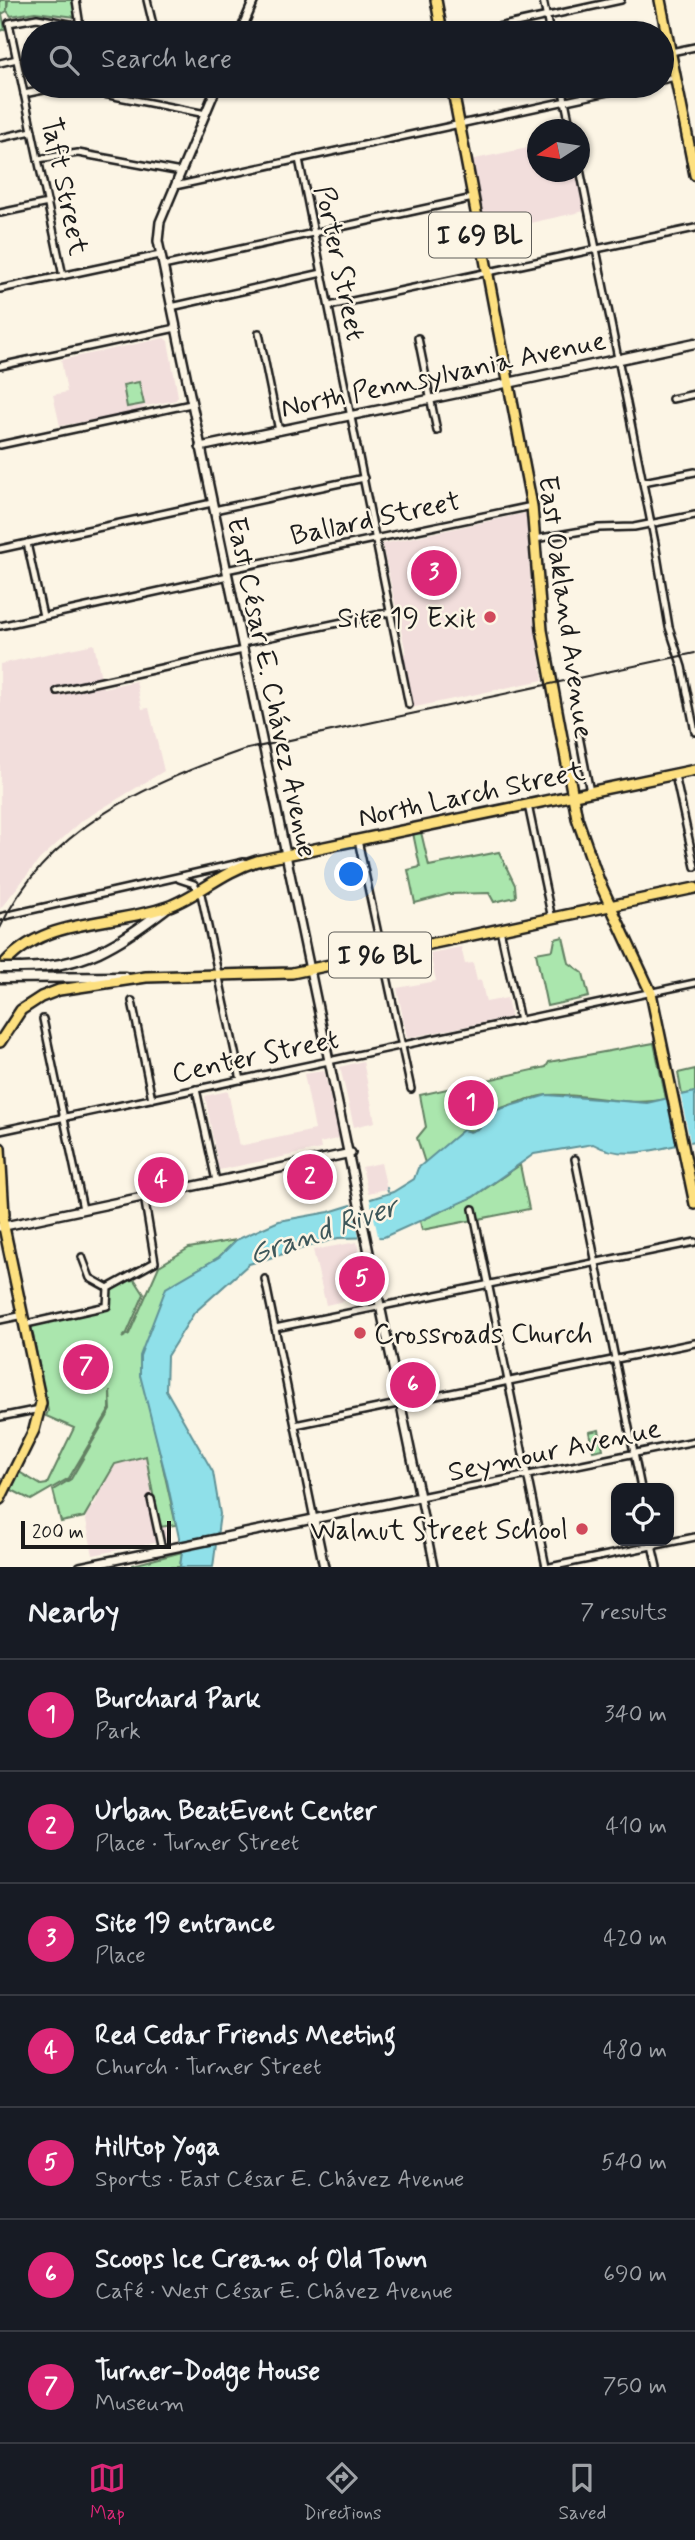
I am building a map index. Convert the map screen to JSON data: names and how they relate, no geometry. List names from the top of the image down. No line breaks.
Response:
{"streets":{"main road":["I 69 BL","North Pennsylvania Avenue","East Oakland Avenue","North Larch Street","I 96 BL"],"street":["Taft Street","Porter Street","Ballard Street","East César E. Chávez Avenue","Center Street","Seymour Avenue"]},"crossings":[["Porter Street","North Pennsylvania Avenue"],["Porter Street","Ballard Street"],["North Pennsylvania Avenue","East Oakland Avenue"],["North Pennsylvania Avenue","East César E. Chávez Avenue"],["Ballard Street","East Oakland Avenue"],["Ballard Street","East César E. Chávez Avenue"],["East Oakland Avenue","North Larch Street"],["East Oakland Avenue","I 96 BL"],["East Oakland Avenue","Center Street"],["East César E. Chávez Avenue","North Larch Street"],["East César E. Chávez Avenue","I 96 BL"],["East César E. Chávez Avenue","Center Street"],["East César E. Chávez Avenue","Seymour Avenue"]],"water":["Grand River"],"places":["Site 19 Exit","Crossroads Church","Walnut Street School"],"scale_bar":"200 m","north":"left","page":{"search":"Search here","pins":["3","1","2","4","5","7","6"],"scale":"200 m","heading":["Nearby","7 results"],"list":[{"mark":"1","name":"Burchard Park","note":"Park","value":"340 m"},{"mark":"2","name":"Urban BeatEvent Center","note":"Place · Turner Street","value":"410 m"},{"mark":"3","name":"Site 19 entrance","note":"Place","value":"420 m"},{"mark":"4","name":"Red Cedar Friends Meeting","note":"Church · Turner Street","value":"480 m"},{"mark":"5","name":"Hilltop Yoga","note":"Sports · East César E. Chávez Avenue","value":"540 m"},{"mark":"6","name":"Scoops Ice Cream of Old Town","note":"Café · West César E. Chávez Avenue","value":"690 m"},{"mark":"7","name":"Turner-Dodge House","note":"Museum","value":"750 m"}],"nav":["Map","Directions","Saved"]}}
